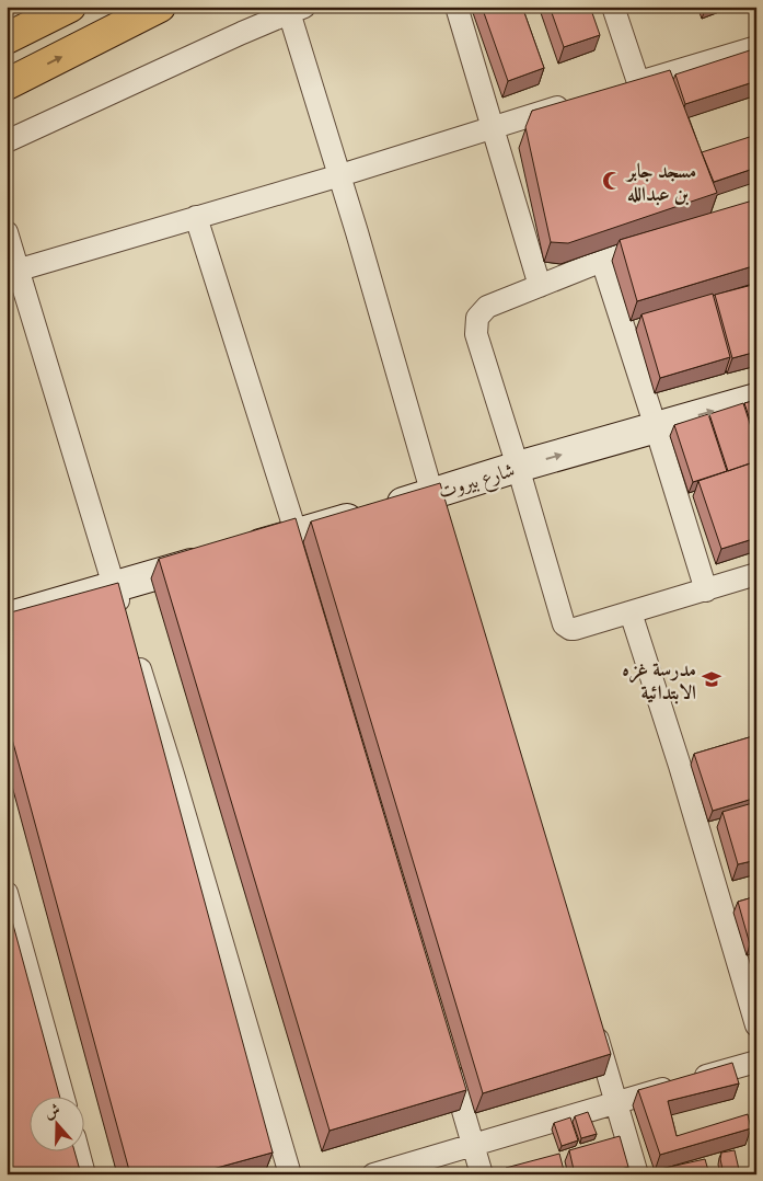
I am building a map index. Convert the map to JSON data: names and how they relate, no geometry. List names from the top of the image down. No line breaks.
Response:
{"streets":{"street":["شارع بيروت"]},"places":{"mosque":["مسجد جابر بن عبدالله"],"school or university":["مدرسة غزه الابتدائية"]},"north":"top"}
